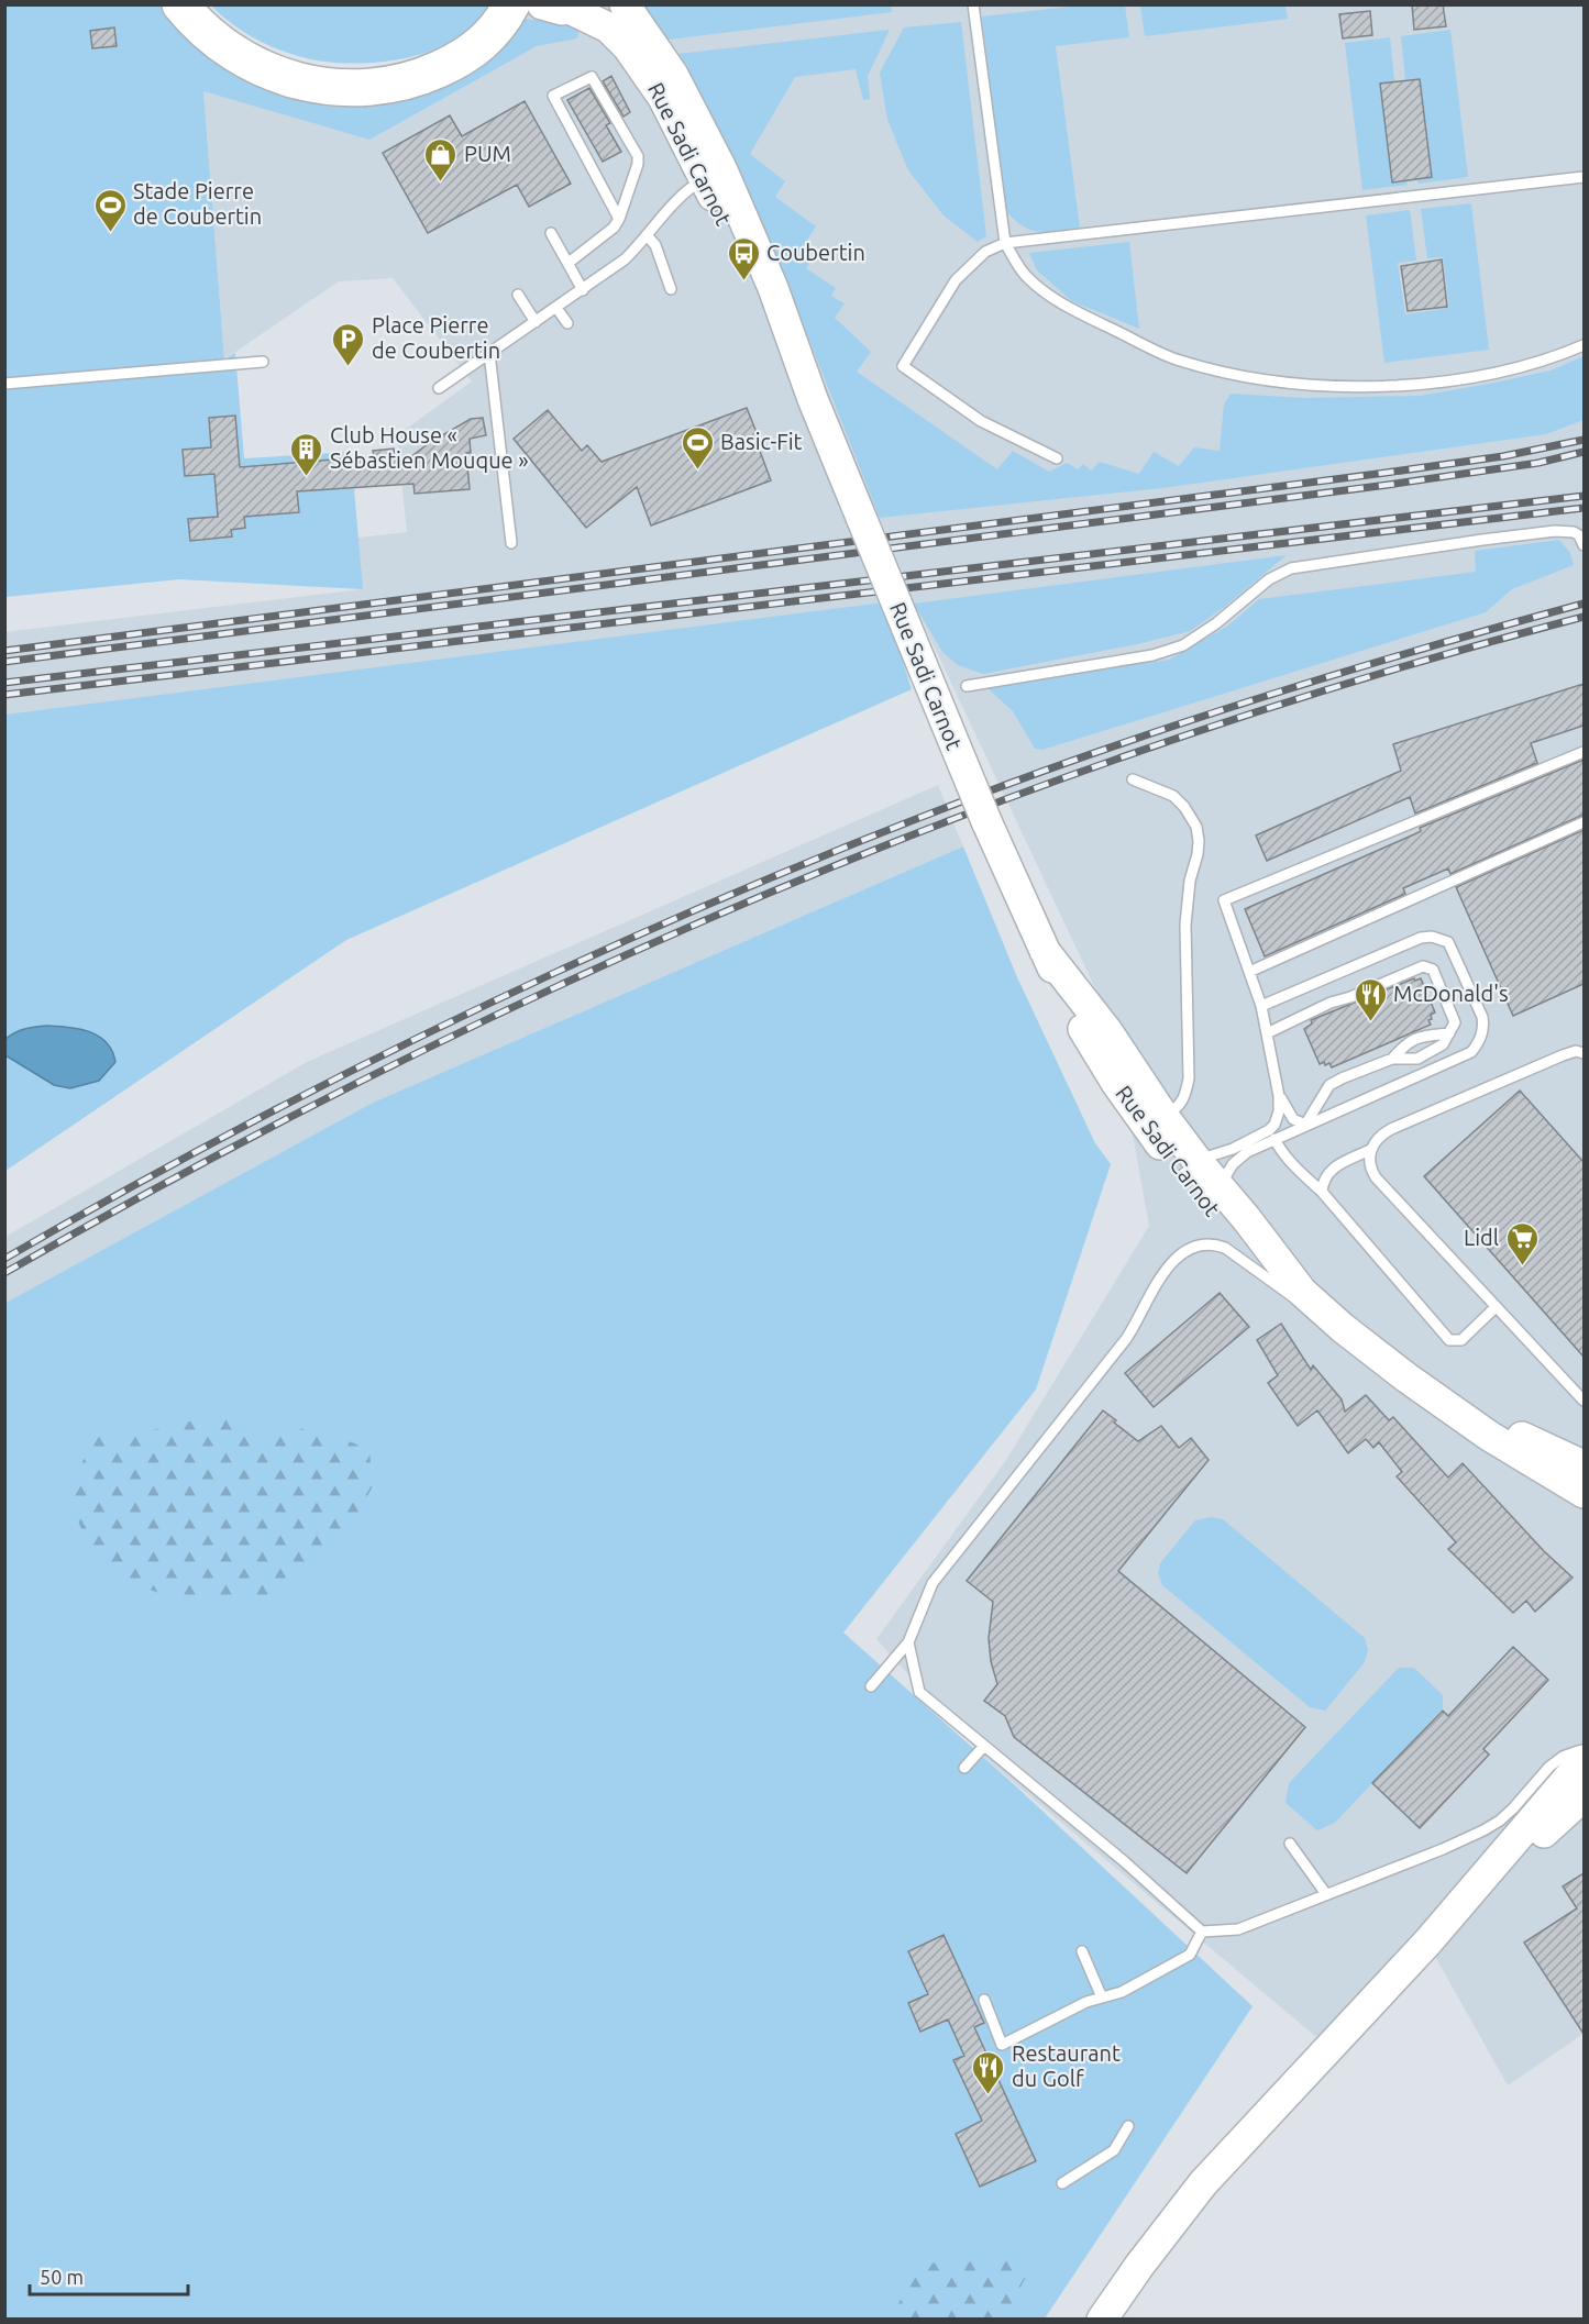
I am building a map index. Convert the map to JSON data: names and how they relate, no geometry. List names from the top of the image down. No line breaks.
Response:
{"streets":{"main road":["Rue Sadi Carnot"]},"places":{"shop":["PUM"],"sports":["Stade Pierre de Coubertin","Basic-Fit"],"bus stop":["Coubertin"],"parking":["Place Pierre de Coubertin"],"building":["Club House « Sébastien Mouque »"],"restaurant":["McDonald's","Restaurant du Golf"],"supermarket":["Lidl"]},"scale_bar":"50 m"}
